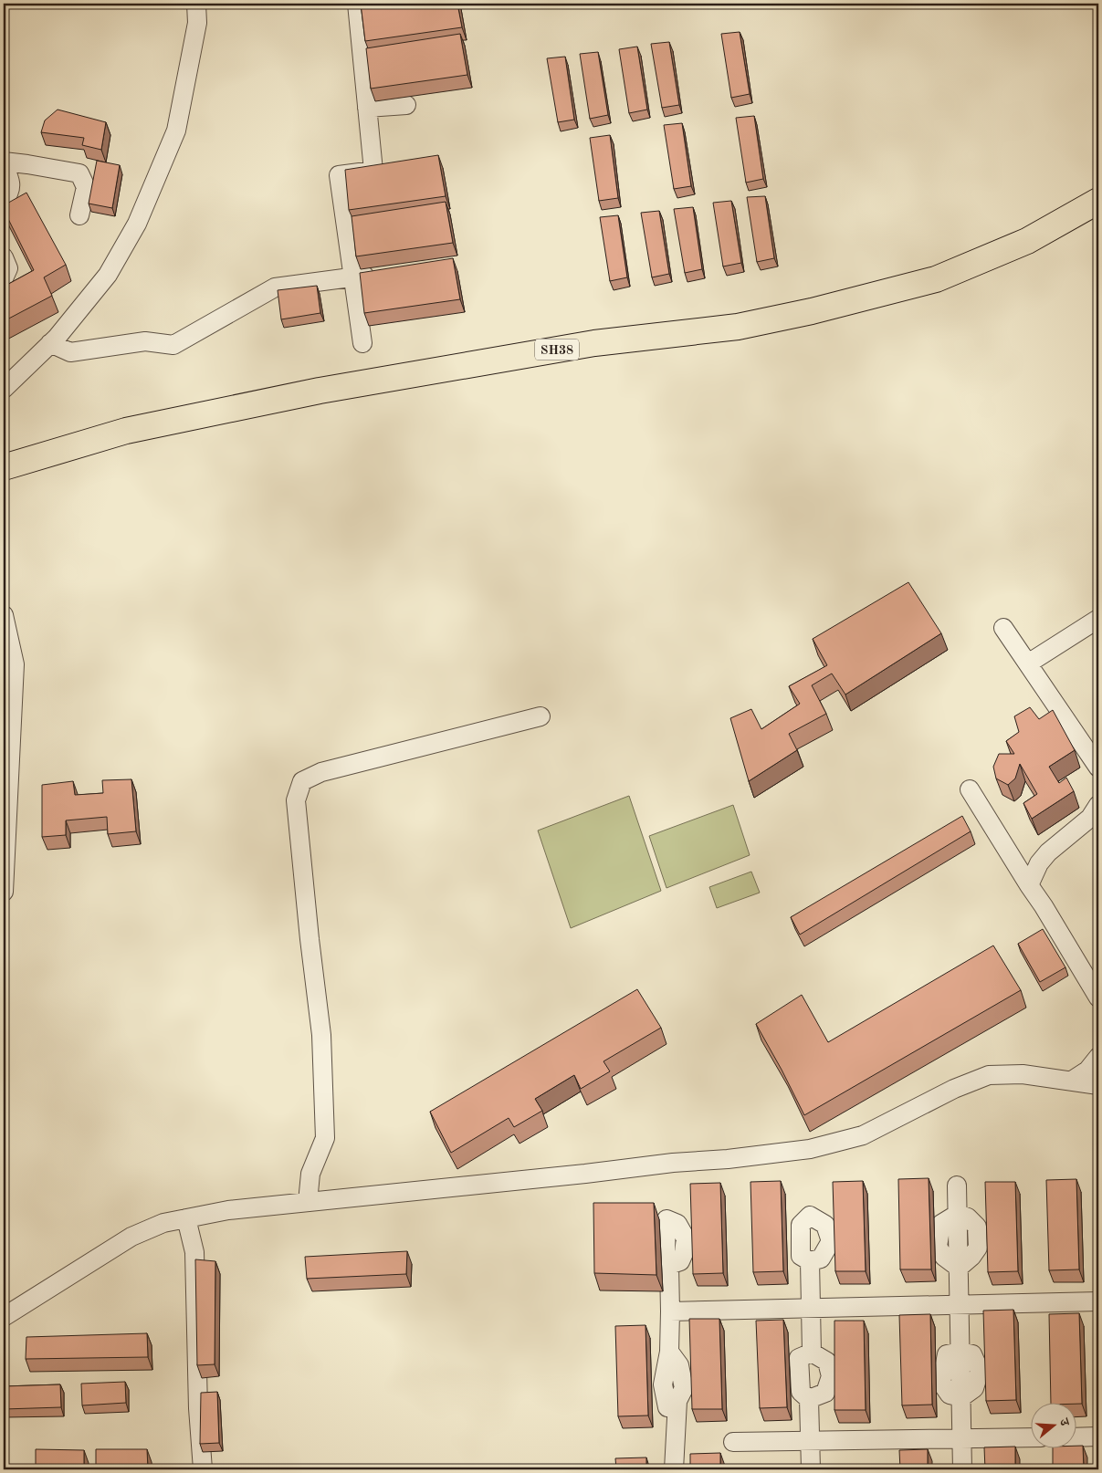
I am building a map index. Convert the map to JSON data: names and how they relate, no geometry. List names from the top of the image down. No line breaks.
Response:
{"streets":{"main road":["SH38"]},"north":"right"}
